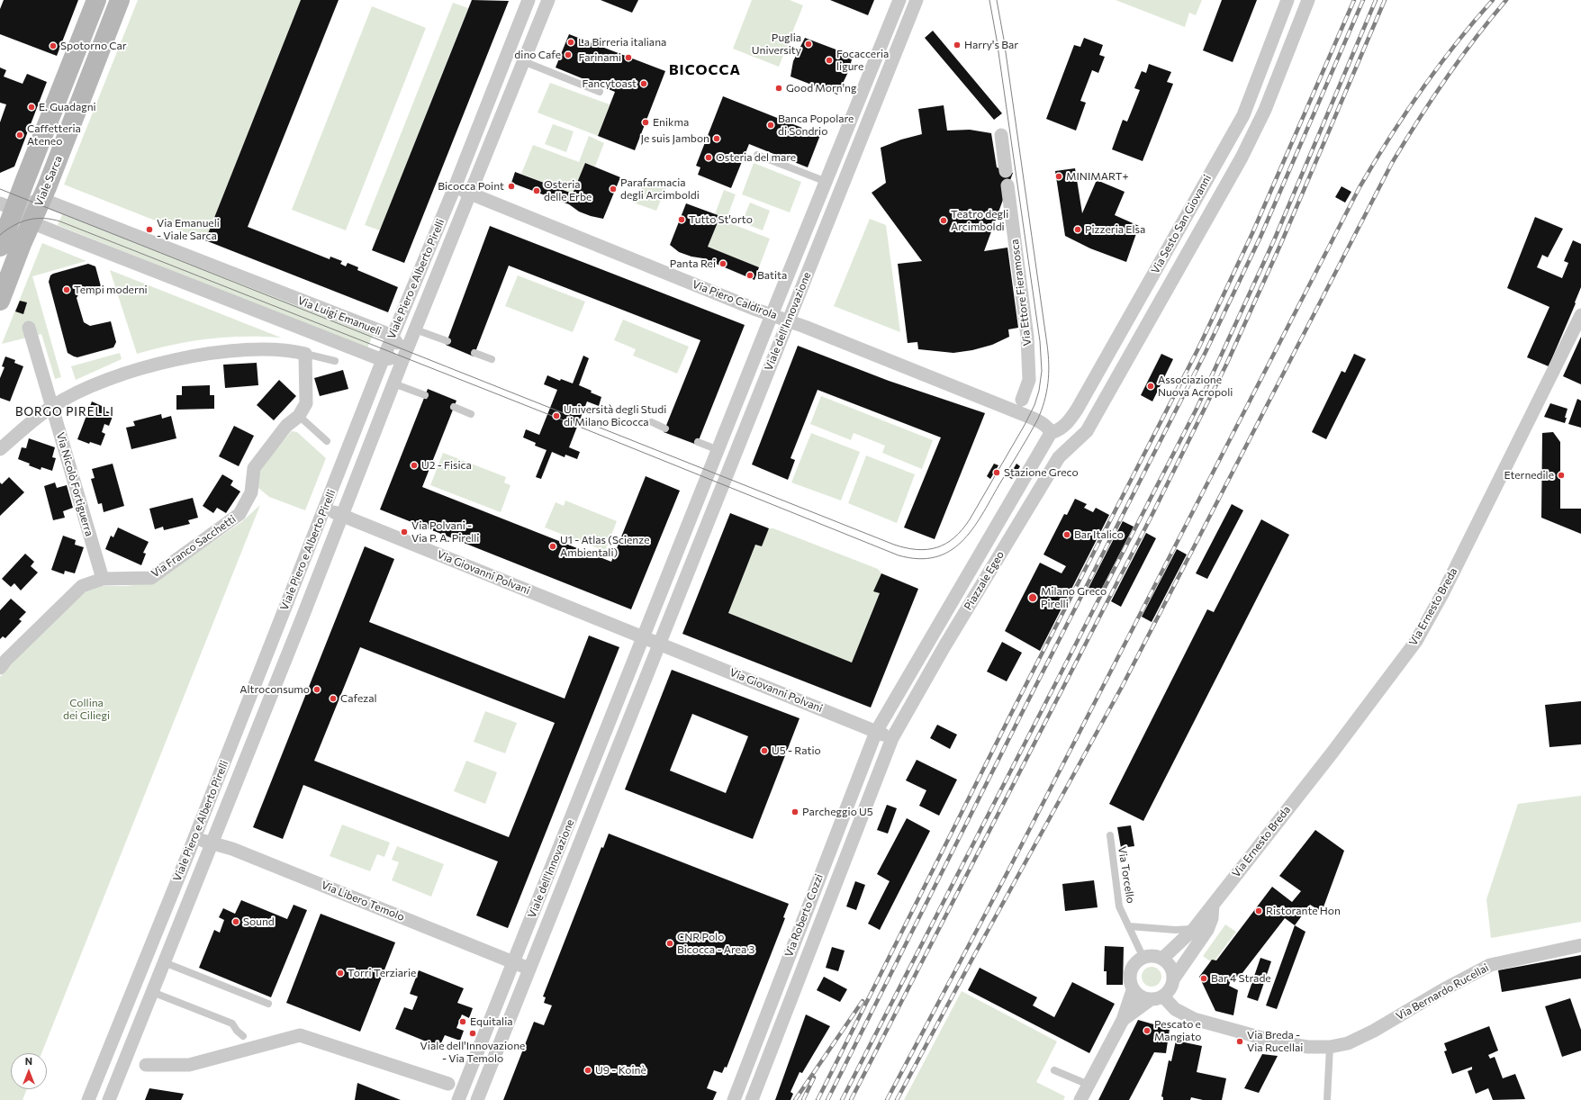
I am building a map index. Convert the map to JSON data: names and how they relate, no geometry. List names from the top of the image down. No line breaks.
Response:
{"streets":{"street":["Viale Sarca","Via Sesto San Giovanni","Viale Piero e Alberto Pirelli","Via Ettore Fieramosca","Via Piero Caldirola","Via Luigi Emanueli","Viale dell'Innovazione","Via Nicolò Fortiguerra","Via Franco Sacchetti","Via Giovanni Polvani","Piazzale Egeo","Via Ernesto Breda","Via Libero Temolo","Via Roberto Cozzi","Via Bernardo Rucellai"],"lane":["Via Torcello"]},"crossings":[["Viale Sarca","Via Luigi Emanueli"],["Via Sesto San Giovanni","Via Piero Caldirola"],["Via Sesto San Giovanni","Piazzale Egeo"],["Viale Piero e Alberto Pirelli","Via Piero Caldirola"],["Viale Piero e Alberto Pirelli","Via Luigi Emanueli"],["Viale Piero e Alberto Pirelli","Via Giovanni Polvani"],["Viale Piero e Alberto Pirelli","Via Libero Temolo"],["Via Piero Caldirola","Viale dell'Innovazione"],["Via Piero Caldirola","Piazzale Egeo"],["Viale dell'Innovazione","Via Giovanni Polvani"],["Viale dell'Innovazione","Via Libero Temolo"],["Via Nicolò Fortiguerra","Via Franco Sacchetti"],["Via Giovanni Polvani","Piazzale Egeo"],["Via Giovanni Polvani","Via Roberto Cozzi"],["Piazzale Egeo","Via Roberto Cozzi"],["Via Ernesto Breda","Via Torcello"],["Via Ernesto Breda","Via Bernardo Rucellai"],["Via Torcello","Via Bernardo Rucellai"]],"districts":["BICOCCA","BORGO PIRELLI"],"parks":["Collina dei Ciliegi"],"places":["La Birreria italiana","Puglia University","Harry's Bar","Spotorno Car","dino Cafe","Farinami","Focacceria ligure","Fancytoast","Good Morn'ng","E. Guadagni","Enikma","Banca Popolare di Sondrio","Caffetteria Ateneo","Je suis Jambon","Osteria del mare","MINIMART+","Bicocca Point","Parafarmacia degli Arcimboldi","Osteria delle Erbe","Tutto St'orto","Teatro degli Arcimboldi","Via Emanueli - Viale Sarca","Pizzeria Elsa","Panta Rei","Batita","Tempi moderni","Associazione Nuova Acropoli","Università degli Studi di Milano Bicocca","U2 - Fisica","Stazione Greco","Eternedile","Via Polvani - Via P. A. Pirelli","Bar Italico","U1 - Atlas (Scienze Ambientali)","Milano Greco Pirelli","Altroconsumo","Cafezal","U5 - Ratio","Parcheggio U5","Ristorante Hon","Sound","CNR Polo Bicocca - Area 3","Torri Terziarie","Bar 4 Strade","Equitalia","Pescato e Mangiato","Viale dell'Innovazione - Via Temolo","Via Breda - Via Rucellai","U9 - Koinè"],"north":"top"}
